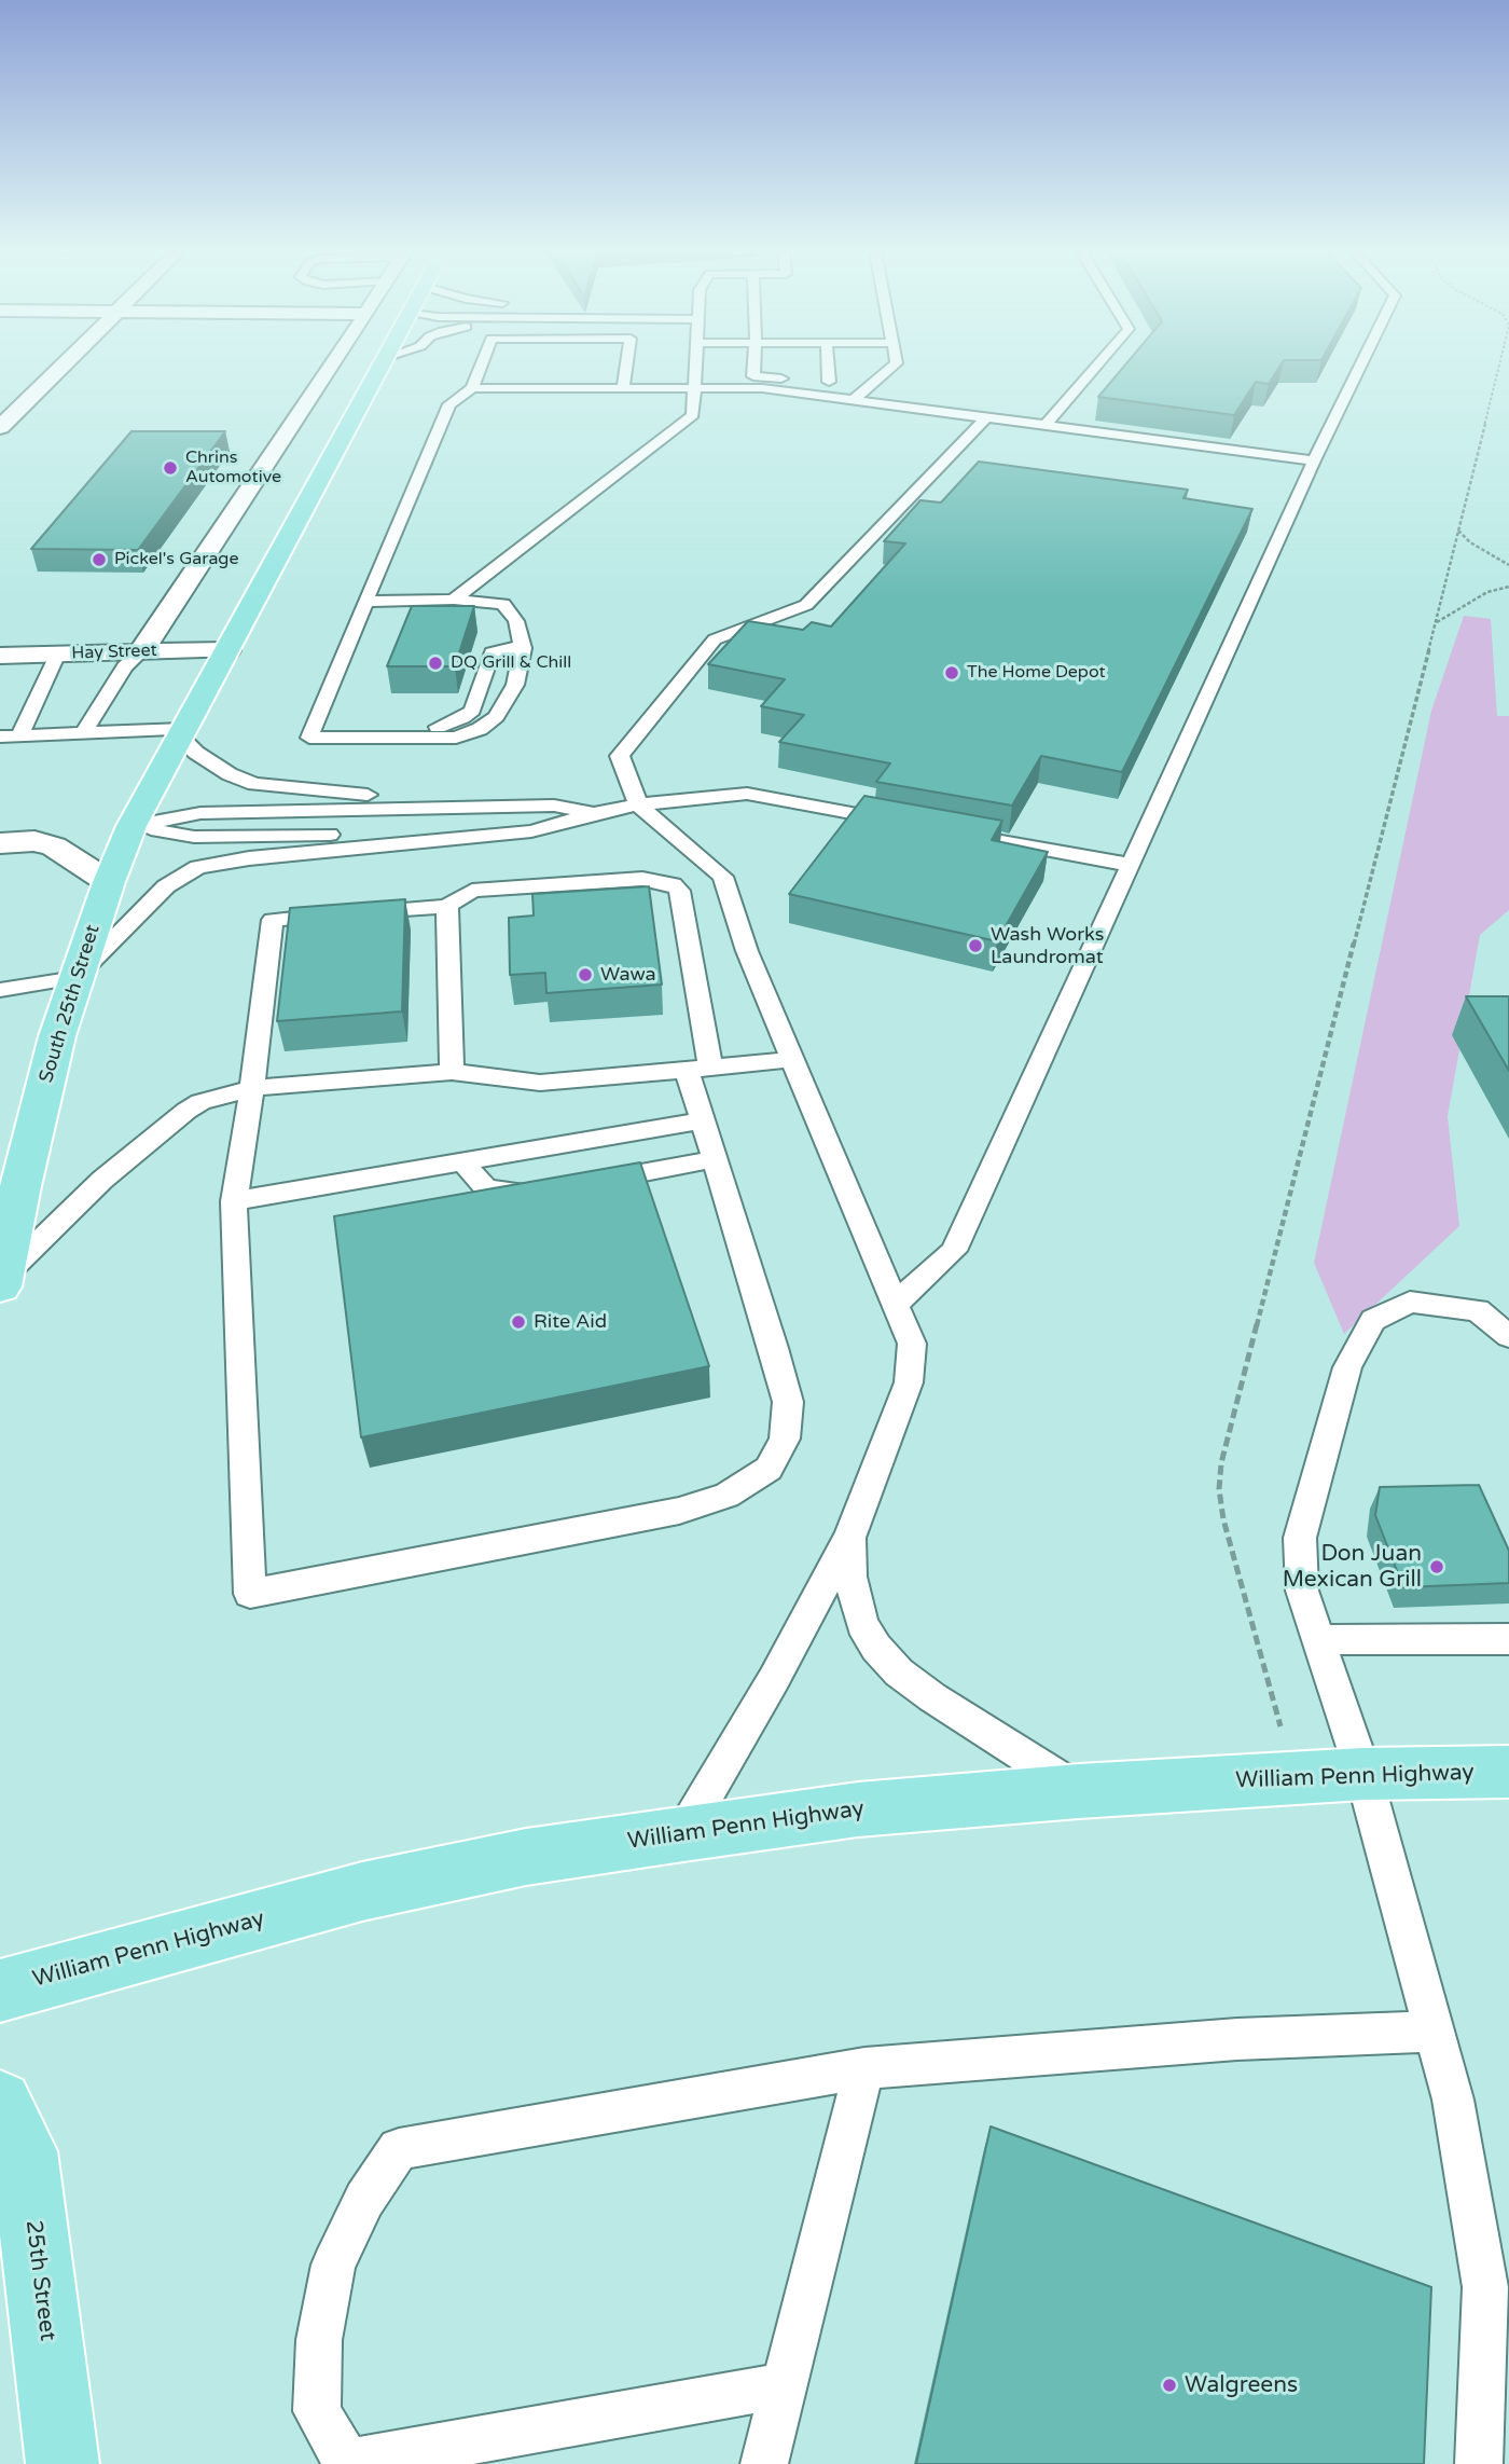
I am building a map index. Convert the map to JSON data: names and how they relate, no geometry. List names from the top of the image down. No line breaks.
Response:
{"streets":{"main road":["South 25th Street","William Penn Highway","25th Street"],"street":["Hay Street"]},"crossings":[["Hay Street","South 25th Street"]],"places":["Chrins Automotive","Pickel's Garage","DQ Grill & Chill","The Home Depot","Wash Works Laundromat","Wawa","Rite Aid","Don Juan Mexican Grill","Walgreens"]}
